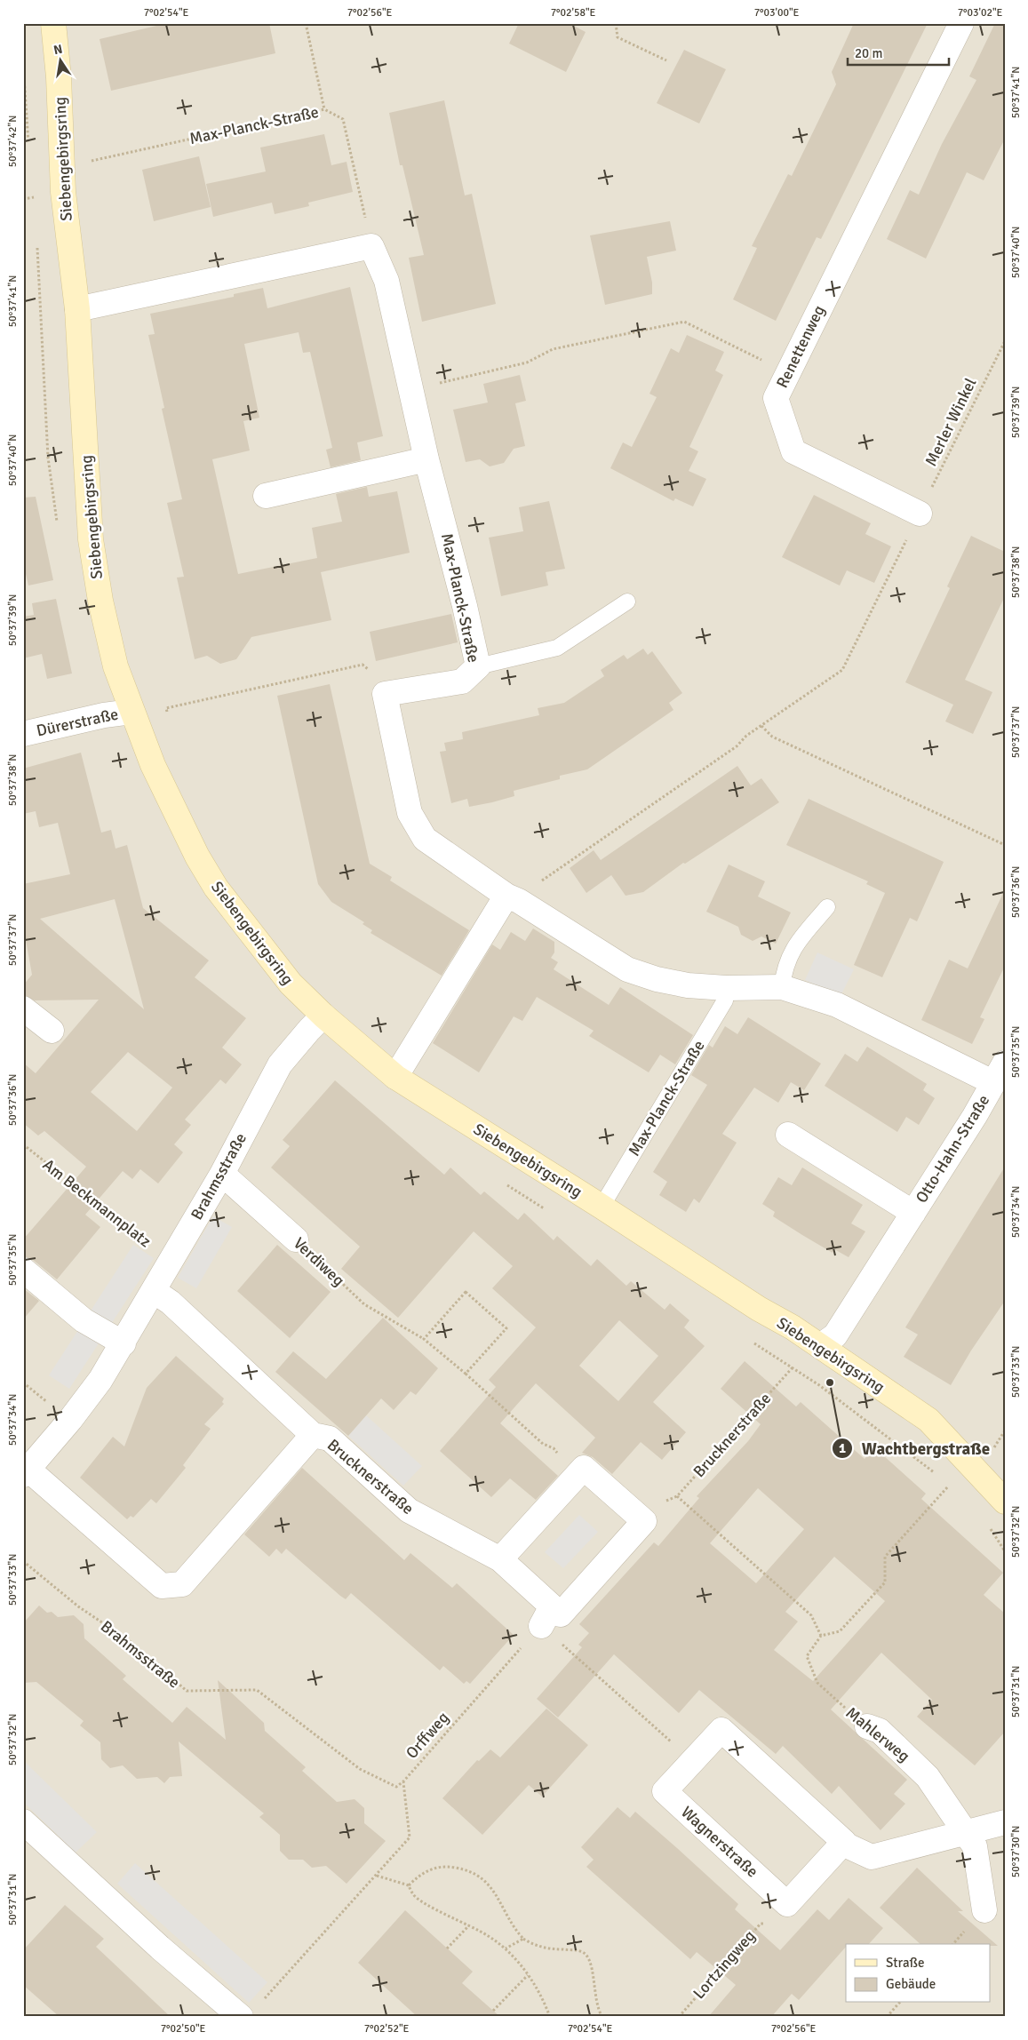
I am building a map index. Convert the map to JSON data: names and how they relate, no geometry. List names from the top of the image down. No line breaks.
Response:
{"streets":{"street":["Max-Planck-Straße","Siebengebirgsring","Renettenweg","Dürerstraße","Otto-Hahn-Straße","Brahmsstraße","Verdiweg","Brucknerstraße","Mahlerweg","Wagnerstraße"],"path":["Merler Winkel","Am Beckmannplatz","Orffweg","Lortzingweg"]},"crossings":[["Max-Planck-Straße","Siebengebirgsring"],["Siebengebirgsring","Dürerstraße"],["Siebengebirgsring","Otto-Hahn-Straße"],["Siebengebirgsring","Brahmsstraße"],["Siebengebirgsring","Brucknerstraße"],["Renettenweg","Merler Winkel"],["Otto-Hahn-Straße","Brucknerstraße"],["Brahmsstraße","Am Beckmannplatz"],["Brahmsstraße","Verdiweg"],["Brahmsstraße","Brucknerstraße"],["Brahmsstraße","Orffweg"],["Brucknerstraße","Orffweg"]],"places":["Wachtbergstraße"],"legend":["Straße","Gebäude"],"scale_bar":"20 m","north":"top","coordinates":["7°02'54\"E","7°02'56\"E","7°02'58\"E","7°03'00\"E","7°03'02\"E","50°37'41\"N","50°37'42\"N","50°37'40\"N","50°37'39\"N","50°37'38\"N","50°37'37\"N","50°37'36\"N","50°37'35\"N","50°37'34\"N","50°37'33\"N","50°37'32\"N","50°37'31\"N","50°37'30\"N","7°02'50\"E","7°02'52\"E"]}
